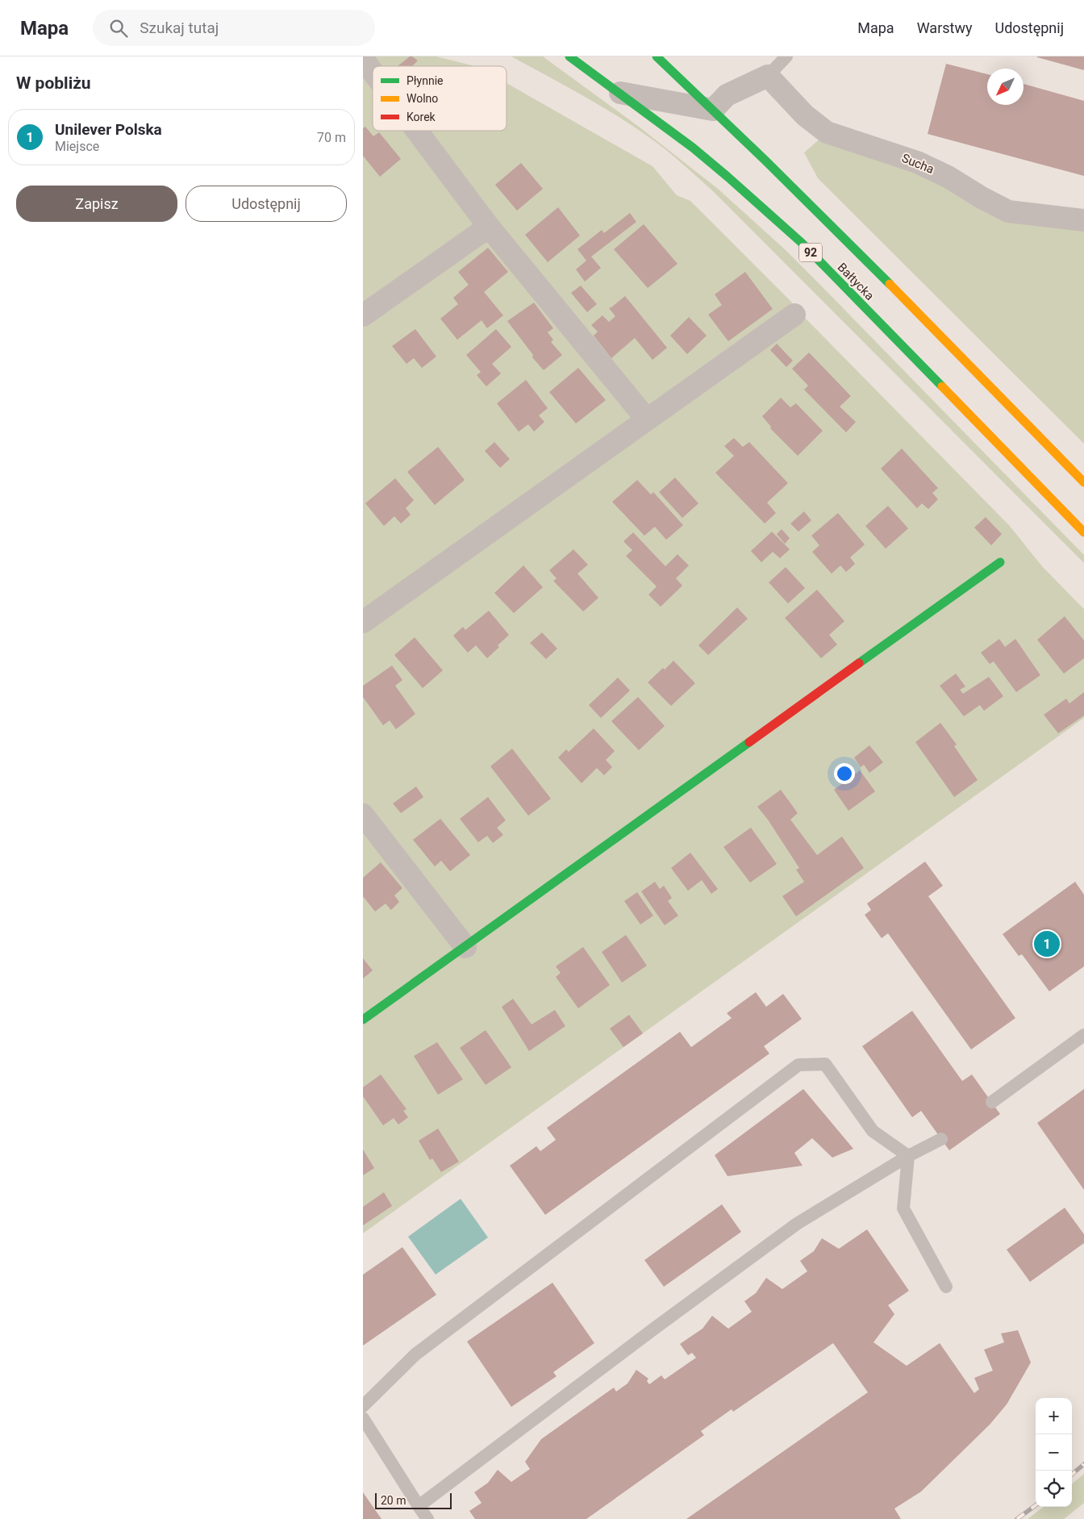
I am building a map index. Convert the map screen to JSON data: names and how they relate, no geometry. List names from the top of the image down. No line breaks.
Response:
{"streets":{"main road":["92","Bałtycka"],"street":["Sucha"]},"legend":["Płynnie","Wolno","Korek"],"scale_bar":"20 m","north":"bottom left","page":{"header":"Mapa","search":"Szukaj tutaj","nav":["Mapa","Warstwy","Udostępnij"],"heading":"W pobliżu","list":[{"mark":"1","name":"Unilever Polska","note":"Miejsce","value":"70 m"}],"buttons":["Zapisz","Udostępnij"],"pins":"1","map_buttons":["+","−"],"scale":"20 m"}}
